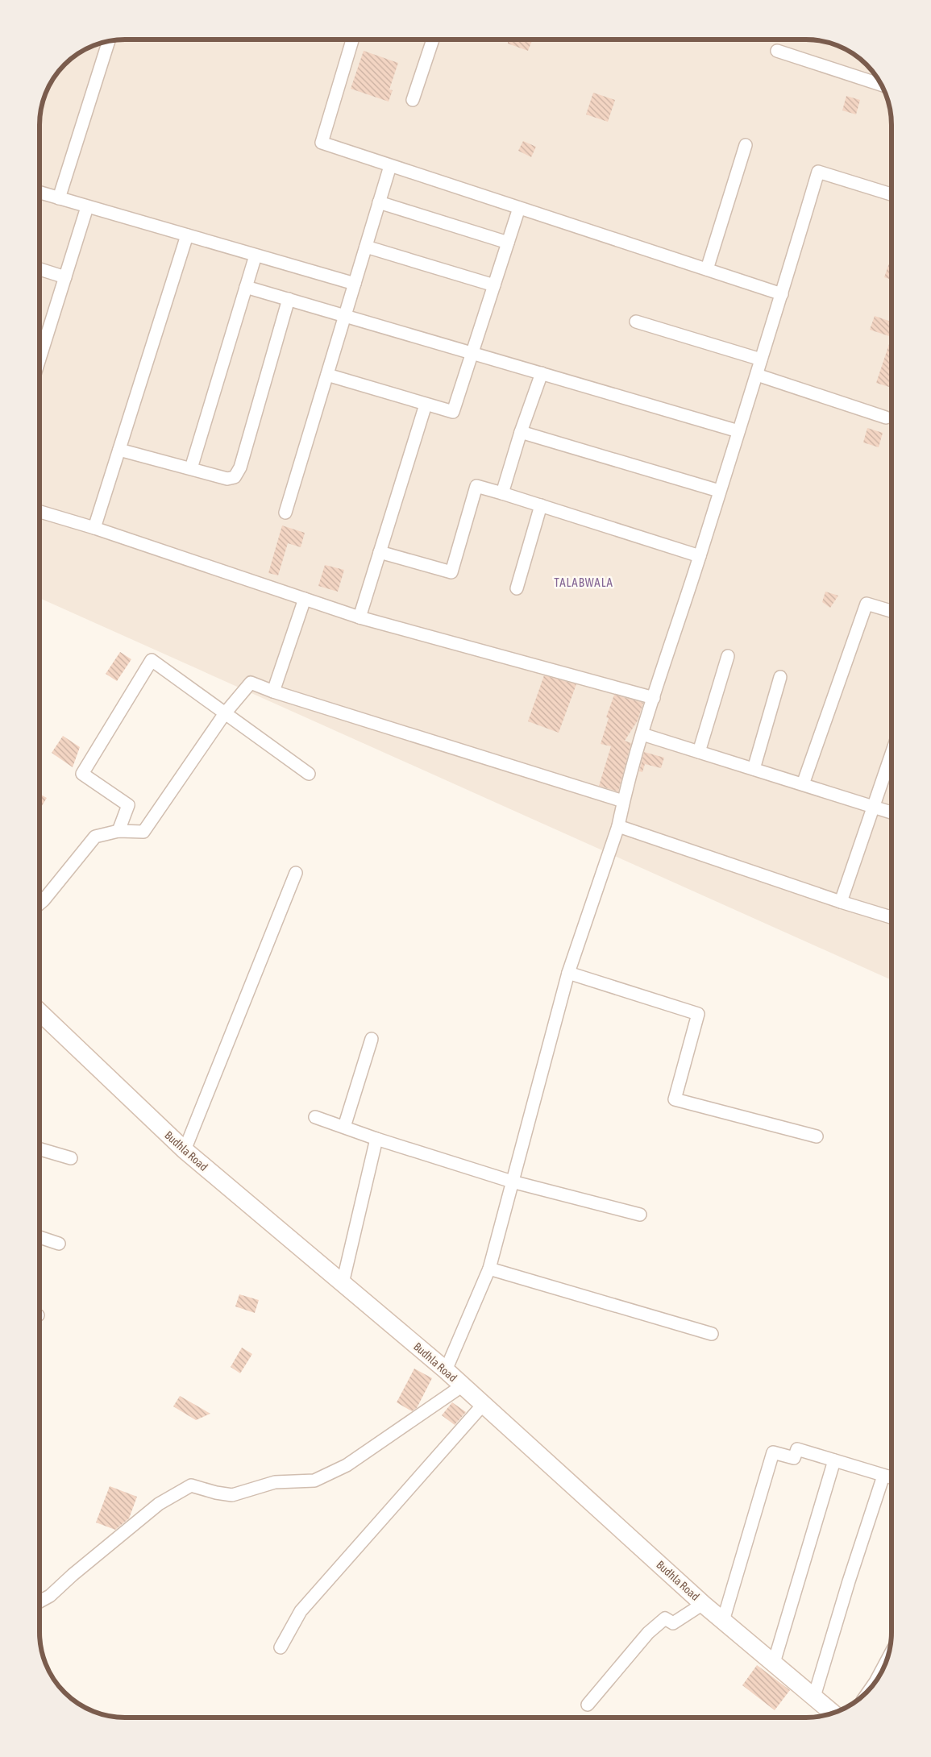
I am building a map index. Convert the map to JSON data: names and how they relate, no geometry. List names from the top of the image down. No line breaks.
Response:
{"streets":{"main road":["Budhla Road"]},"districts":["TALABWALA"]}
